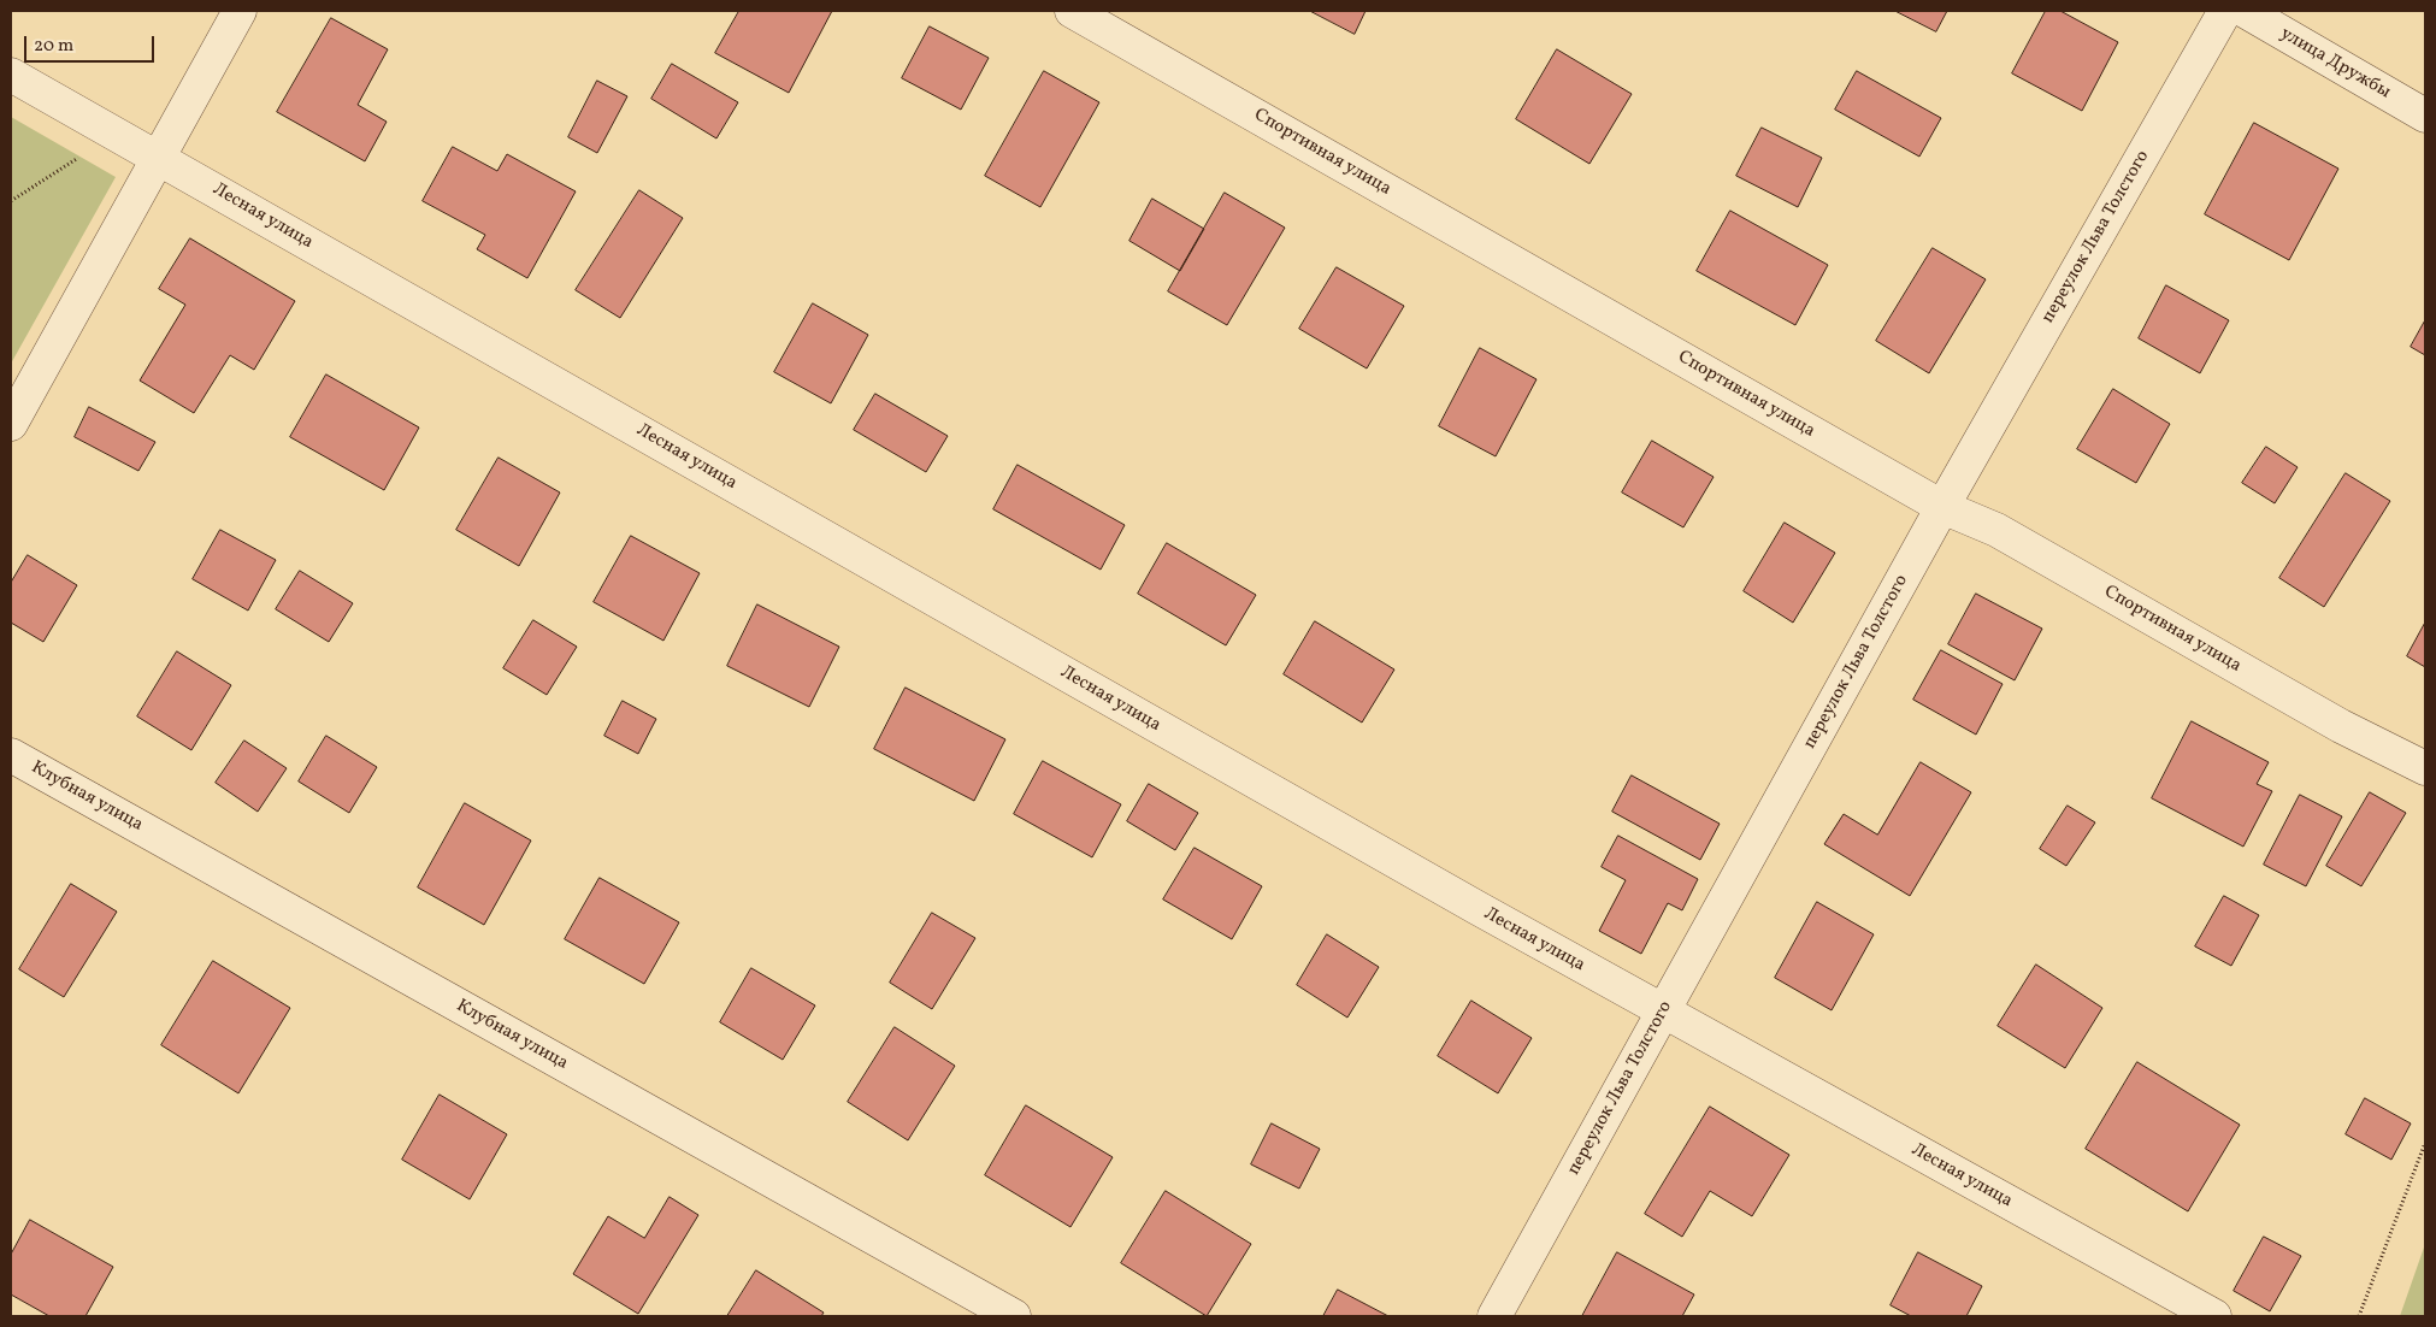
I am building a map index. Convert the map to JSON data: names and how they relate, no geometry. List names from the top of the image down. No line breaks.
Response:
{"streets":{"street":["улица Дружбы","Спортивная улица","Лесная улица","переулок Льва Толстого","Клубная улица"]},"crossings":[["Спортивная улица","переулок Льва Толстого"],["Лесная улица","переулок Льва Толстого"]],"scale_bar":"20 m"}
